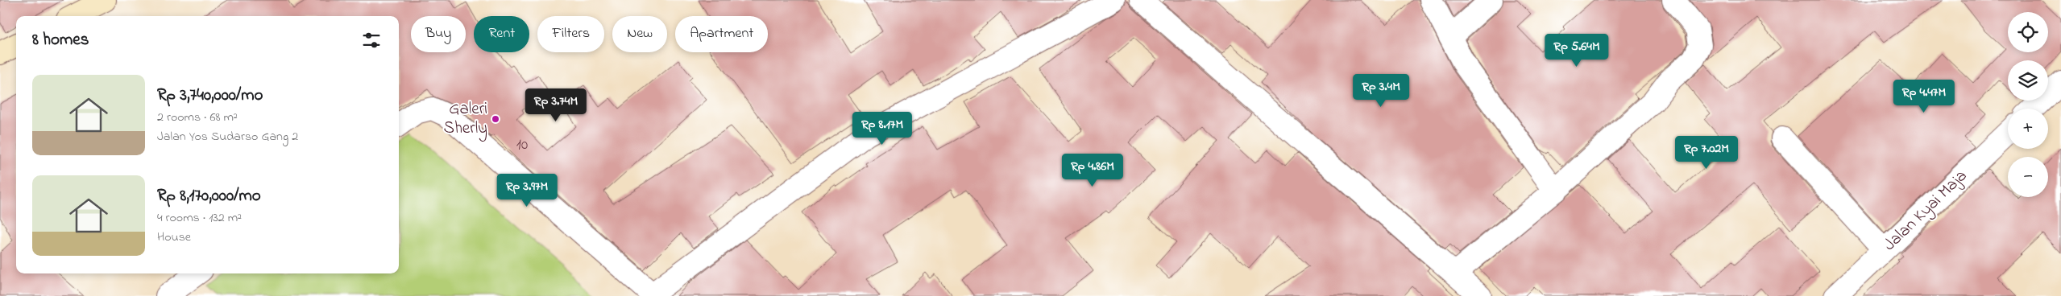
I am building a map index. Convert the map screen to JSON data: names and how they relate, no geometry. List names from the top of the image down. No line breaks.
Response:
{"streets":{"street":["Jalan Kyai Maja"]},"places":["Galeri Sherly"],"house_numbers":["10"],"page":{"map_buttons":["+","−"],"chip":["Buy","Rent","Filters","New","Apartment"],"heading":"8 homes","price":["Rp 5.64M","Rp 3.4M","Rp 4.47M","Rp 3.74M","Rp 8.17M","Rp 7.02M","Rp 4.86M","Rp 3.97M"],"list":[{"name":"Rp 3,740,000/mo","note":"2 rooms · 68 m² · Jalan Yos Sudarso Gang 2"},{"name":"Rp 8,170,000/mo","note":"4 rooms · 132 m² · House"}]}}
